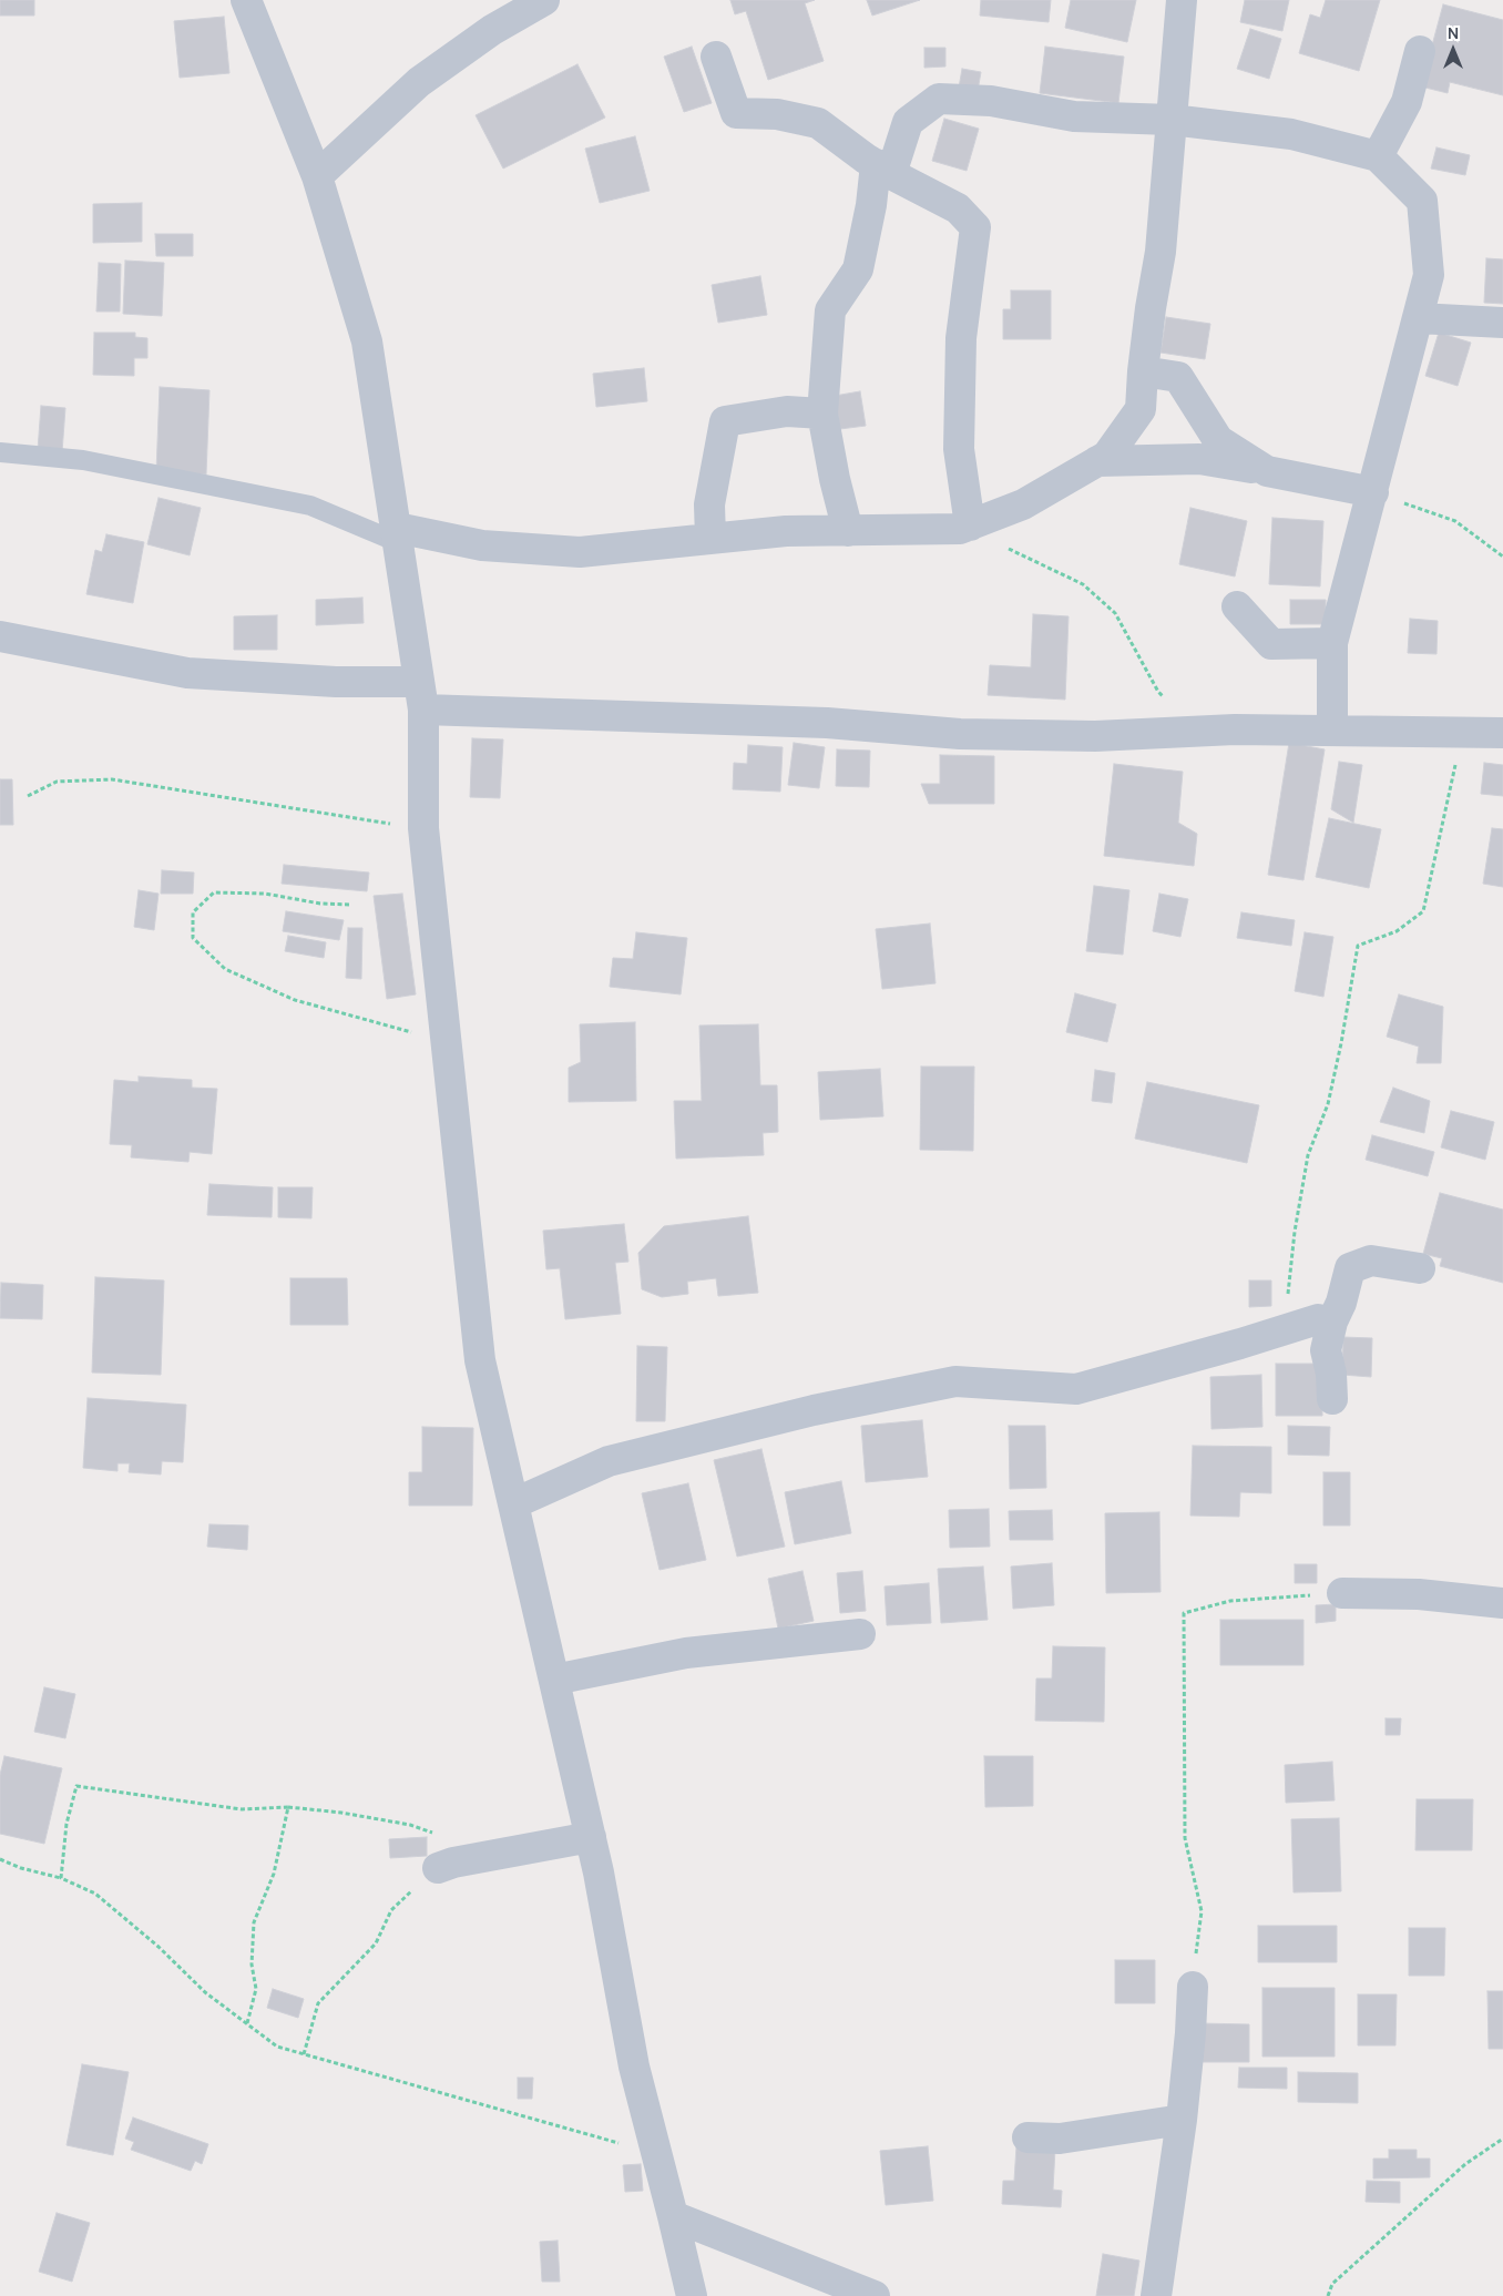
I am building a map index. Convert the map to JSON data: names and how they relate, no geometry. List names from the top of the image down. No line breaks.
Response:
{"north":"top"}
